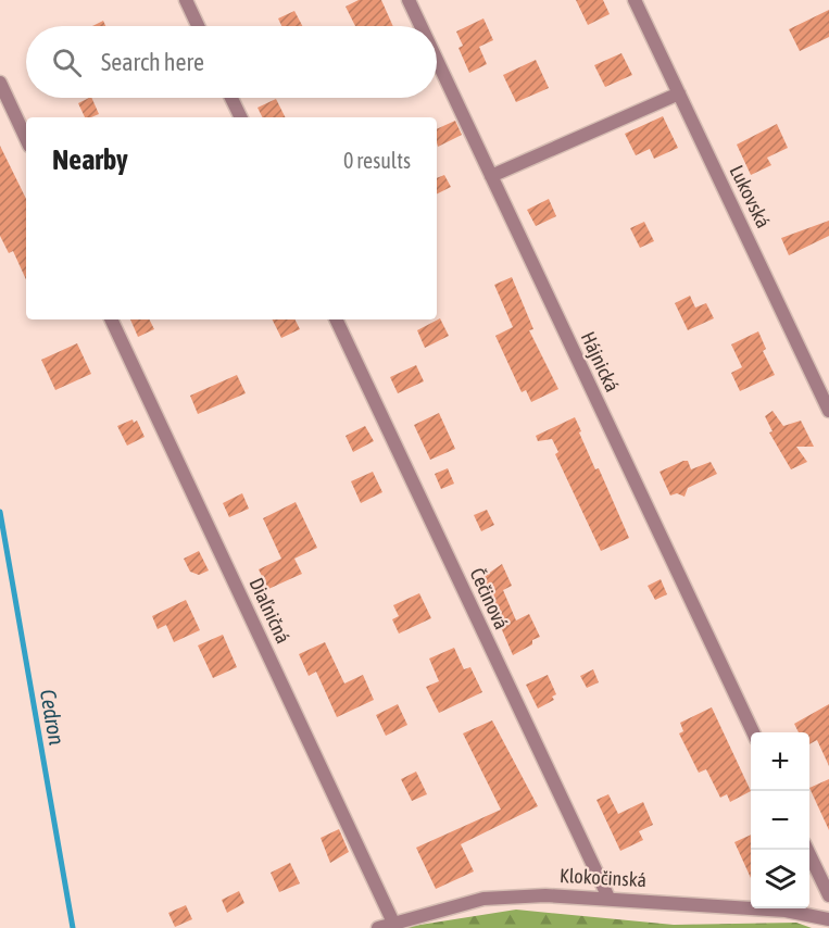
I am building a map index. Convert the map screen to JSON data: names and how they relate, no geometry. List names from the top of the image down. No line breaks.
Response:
{"streets":{"street":["Lukovská","Hájnická","Čečinová","Diaľničná","Klokočinská"]},"crossings":[["Čečinová","Klokočinská"],["Diaľničná","Klokočinská"]],"water":["Cedron"],"page":{"search":"Search here","heading":["Nearby","0 results"],"map_buttons":["+","−"]}}
